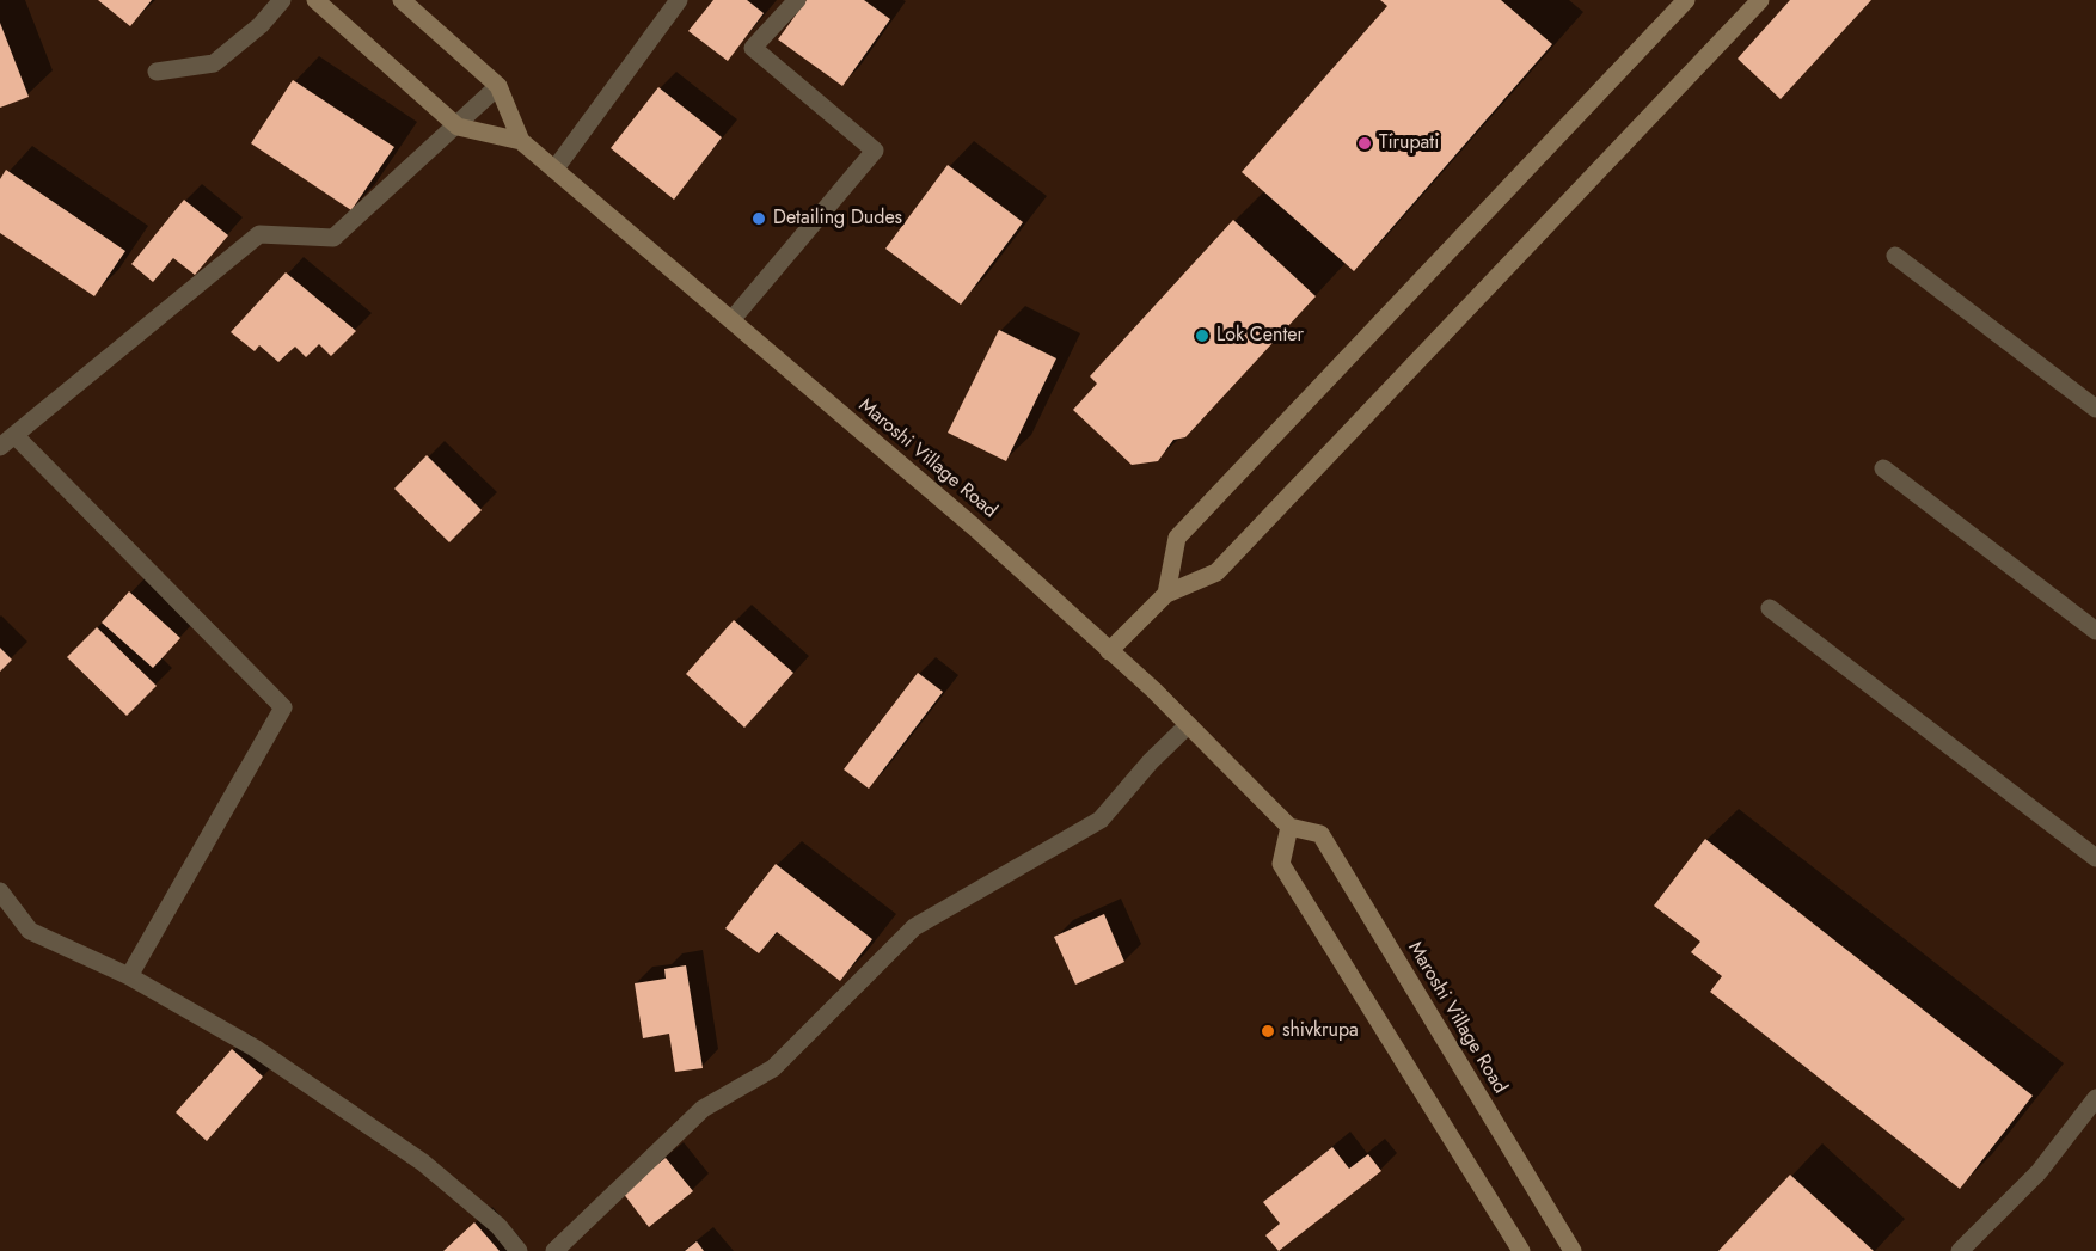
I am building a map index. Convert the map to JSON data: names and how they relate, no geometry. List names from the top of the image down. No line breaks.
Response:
{"streets":{"main road":["Maroshi Village Road"]},"places":["Tirupati","Detailing Dudes","Lok Center","shivkrupa"]}
